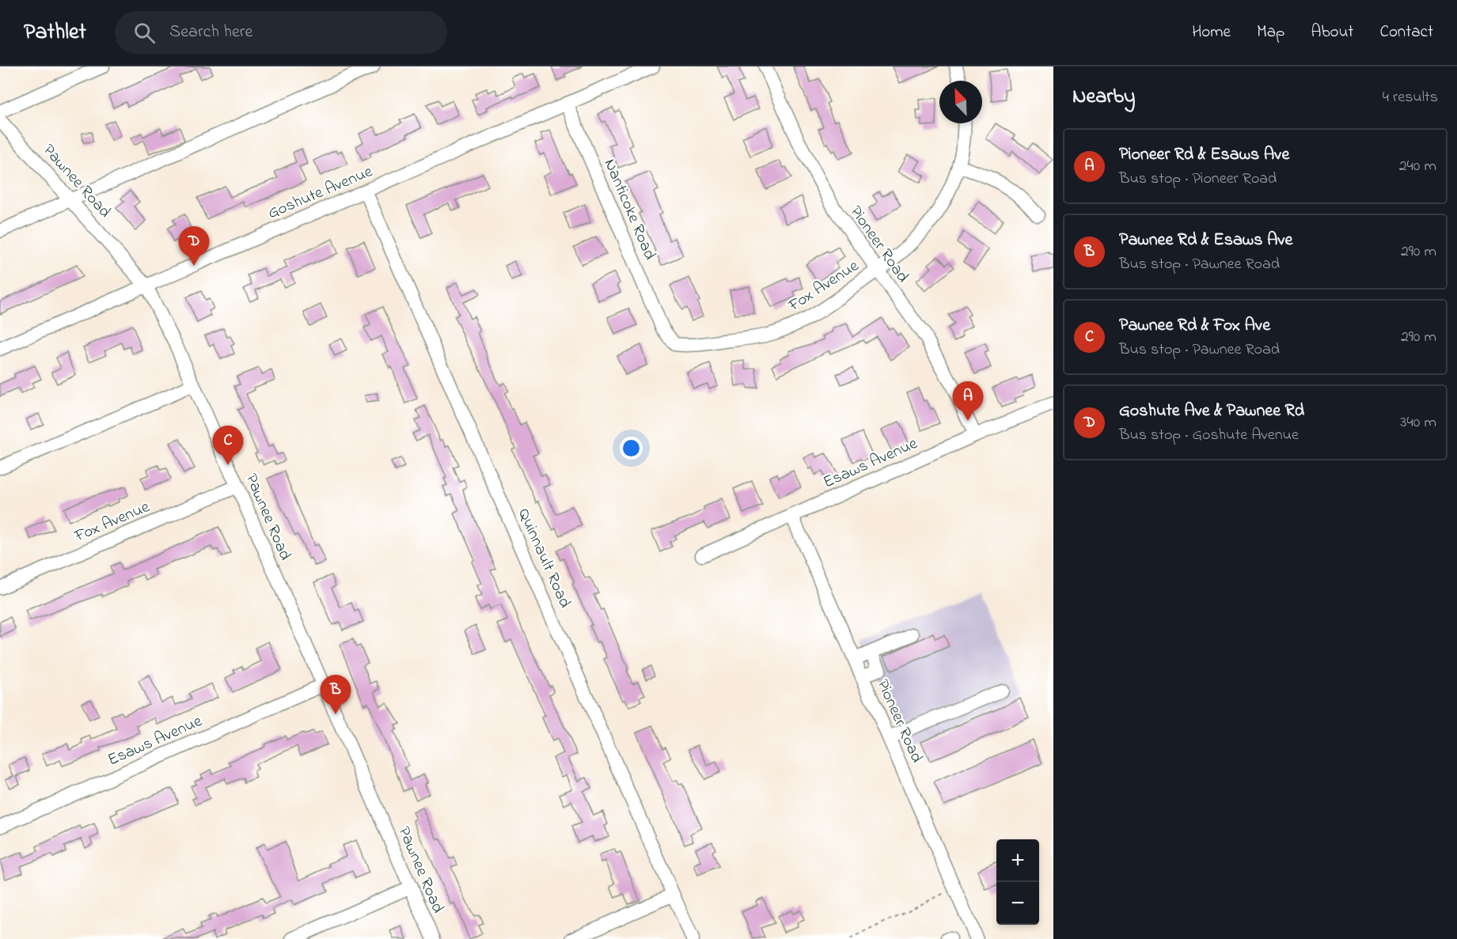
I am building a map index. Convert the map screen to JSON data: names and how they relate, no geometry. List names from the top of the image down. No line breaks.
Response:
{"streets":{"street":["Pawnee Road","Goshute Avenue","Nanticoke Road","Pioneer Road","Fox Avenue","Esaws Avenue","Quinnault Road"]},"crossings":[["Pawnee Road","Goshute Avenue"],["Pawnee Road","Fox Avenue"],["Pawnee Road","Esaws Avenue"],["Goshute Avenue","Nanticoke Road"],["Goshute Avenue","Quinnault Road"],["Nanticoke Road","Fox Avenue"],["Pioneer Road","Fox Avenue"],["Pioneer Road","Esaws Avenue"]],"north":"top left","page":{"header":"Pathlet","search":"Search here","nav":["Home","Map","About","Contact"],"heading":["Nearby","4 results"],"list":[{"mark":"A","name":"Pioneer Rd & Esaws Ave","note":"Bus stop · Pioneer Road","value":"240 m"},{"mark":"B","name":"Pawnee Rd & Esaws Ave","note":"Bus stop · Pawnee Road","value":"290 m"},{"mark":"C","name":"Pawnee Rd & Fox Ave","note":"Bus stop · Pawnee Road","value":"290 m"},{"mark":"D","name":"Goshute Ave & Pawnee Rd","note":"Bus stop · Goshute Avenue","value":"340 m"}],"pins":["D","A","C","B"],"map_buttons":["+","−"]}}
